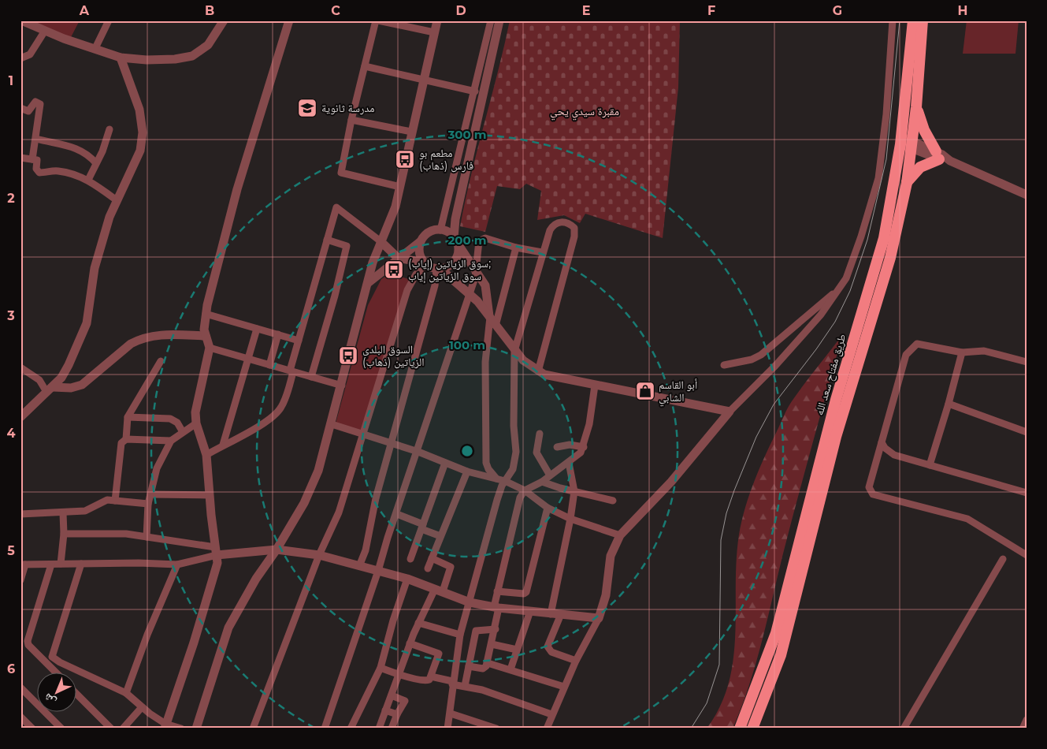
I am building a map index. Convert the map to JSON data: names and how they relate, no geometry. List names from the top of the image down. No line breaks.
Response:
{"streets":{"highway":["طريق مفتاح سعد الله"]},"parks":["مقبرة سيدي يحي"],"places":{"school or university":["مدرسة ثانوية"],"bus stop":["مطعم بو فارس (ذهاب)","سوق الزياتين (إياب); سوق الزياتين إياب","السوق البلدي الزياتين (ذهاب)"],"shop":["أبو القاسم الشابي"]},"north":"bottom left","grid":{"columns":["A","B","C","D","E","F","G","H"],"rows":["1","2","3","4","5","6"]},"rings":["300 m","200 m","100 m"]}
